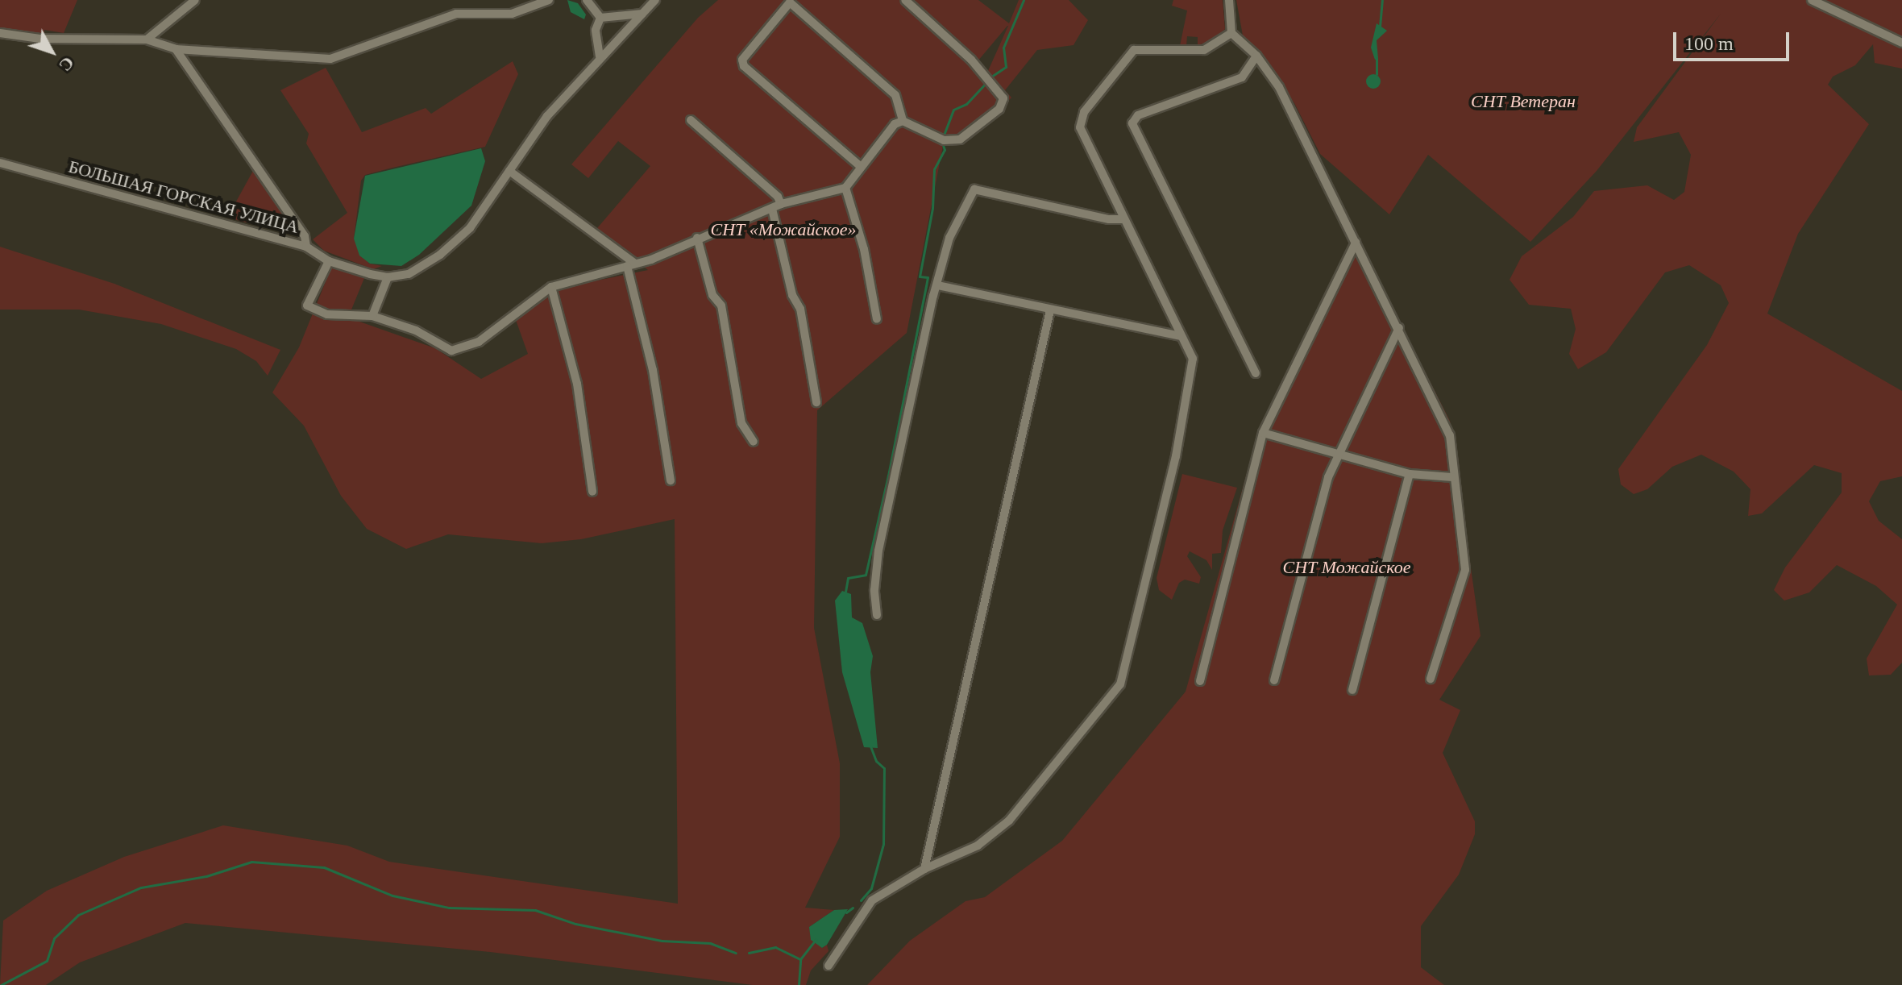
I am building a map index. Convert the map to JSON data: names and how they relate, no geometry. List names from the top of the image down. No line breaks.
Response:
{"streets":{"street":["БОЛЬШАЯ ГОРСКАЯ УЛИЦА"]},"parks":["СНТ Ветеран","СНТ «Можайское»","СНТ Можайское"],"scale_bar":"100 m","north":"bottom right"}
